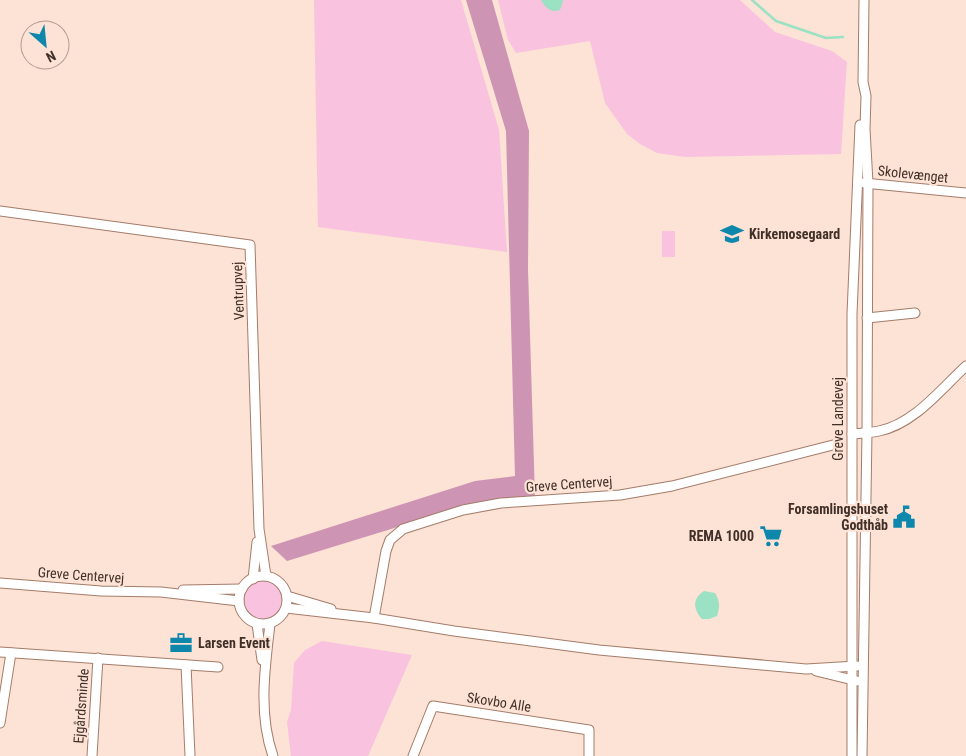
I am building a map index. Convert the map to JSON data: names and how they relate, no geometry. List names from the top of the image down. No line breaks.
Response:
{"streets":{"street":["Skolevænget","Ventrupvej","Greve Landevej","Greve Centervej","Skovbo Alle","Ejgårdsminde"]},"crossings":[["Skolevænget","Greve Landevej"],["Ventrupvej","Greve Centervej"]],"places":{"school or university":["Kirkemosegaard"],"public building":["Forsamlingshuset Godthåb"],"supermarket":["REMA 1000"],"office":["Larsen Event"]},"north":"bottom right"}
